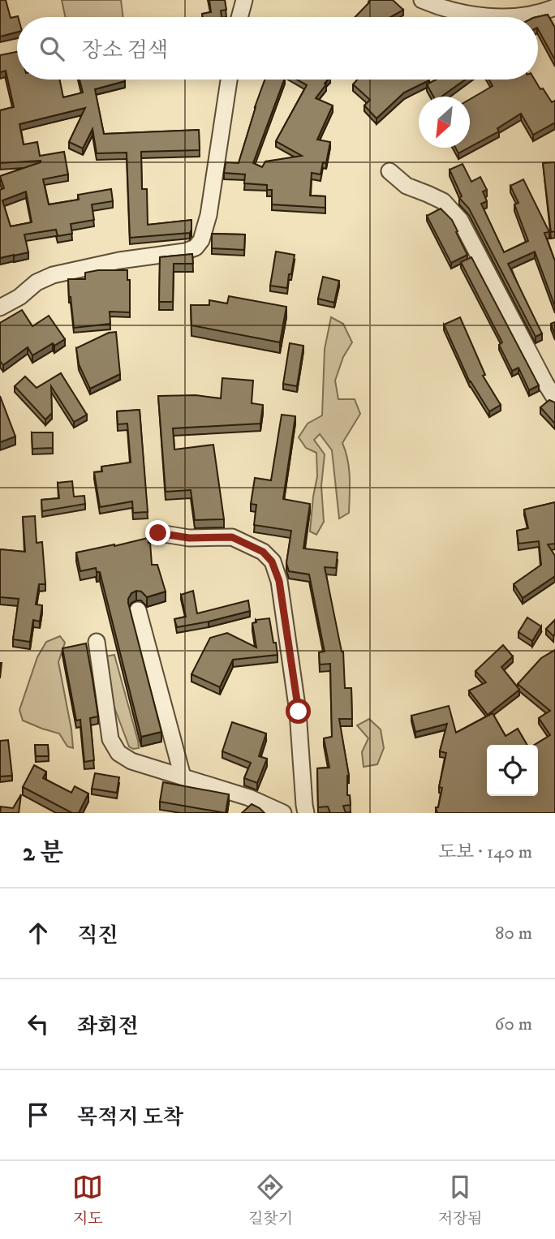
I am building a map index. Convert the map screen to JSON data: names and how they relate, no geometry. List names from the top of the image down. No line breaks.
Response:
{"north":"bottom left","page":{"search":"장소 검색","heading":["2 분","도보 · 140 m"],"list":[["직진","80 m"],["좌회전","60 m"],"목적지 도착"],"nav":["지도","길찾기","저장됨"]}}
